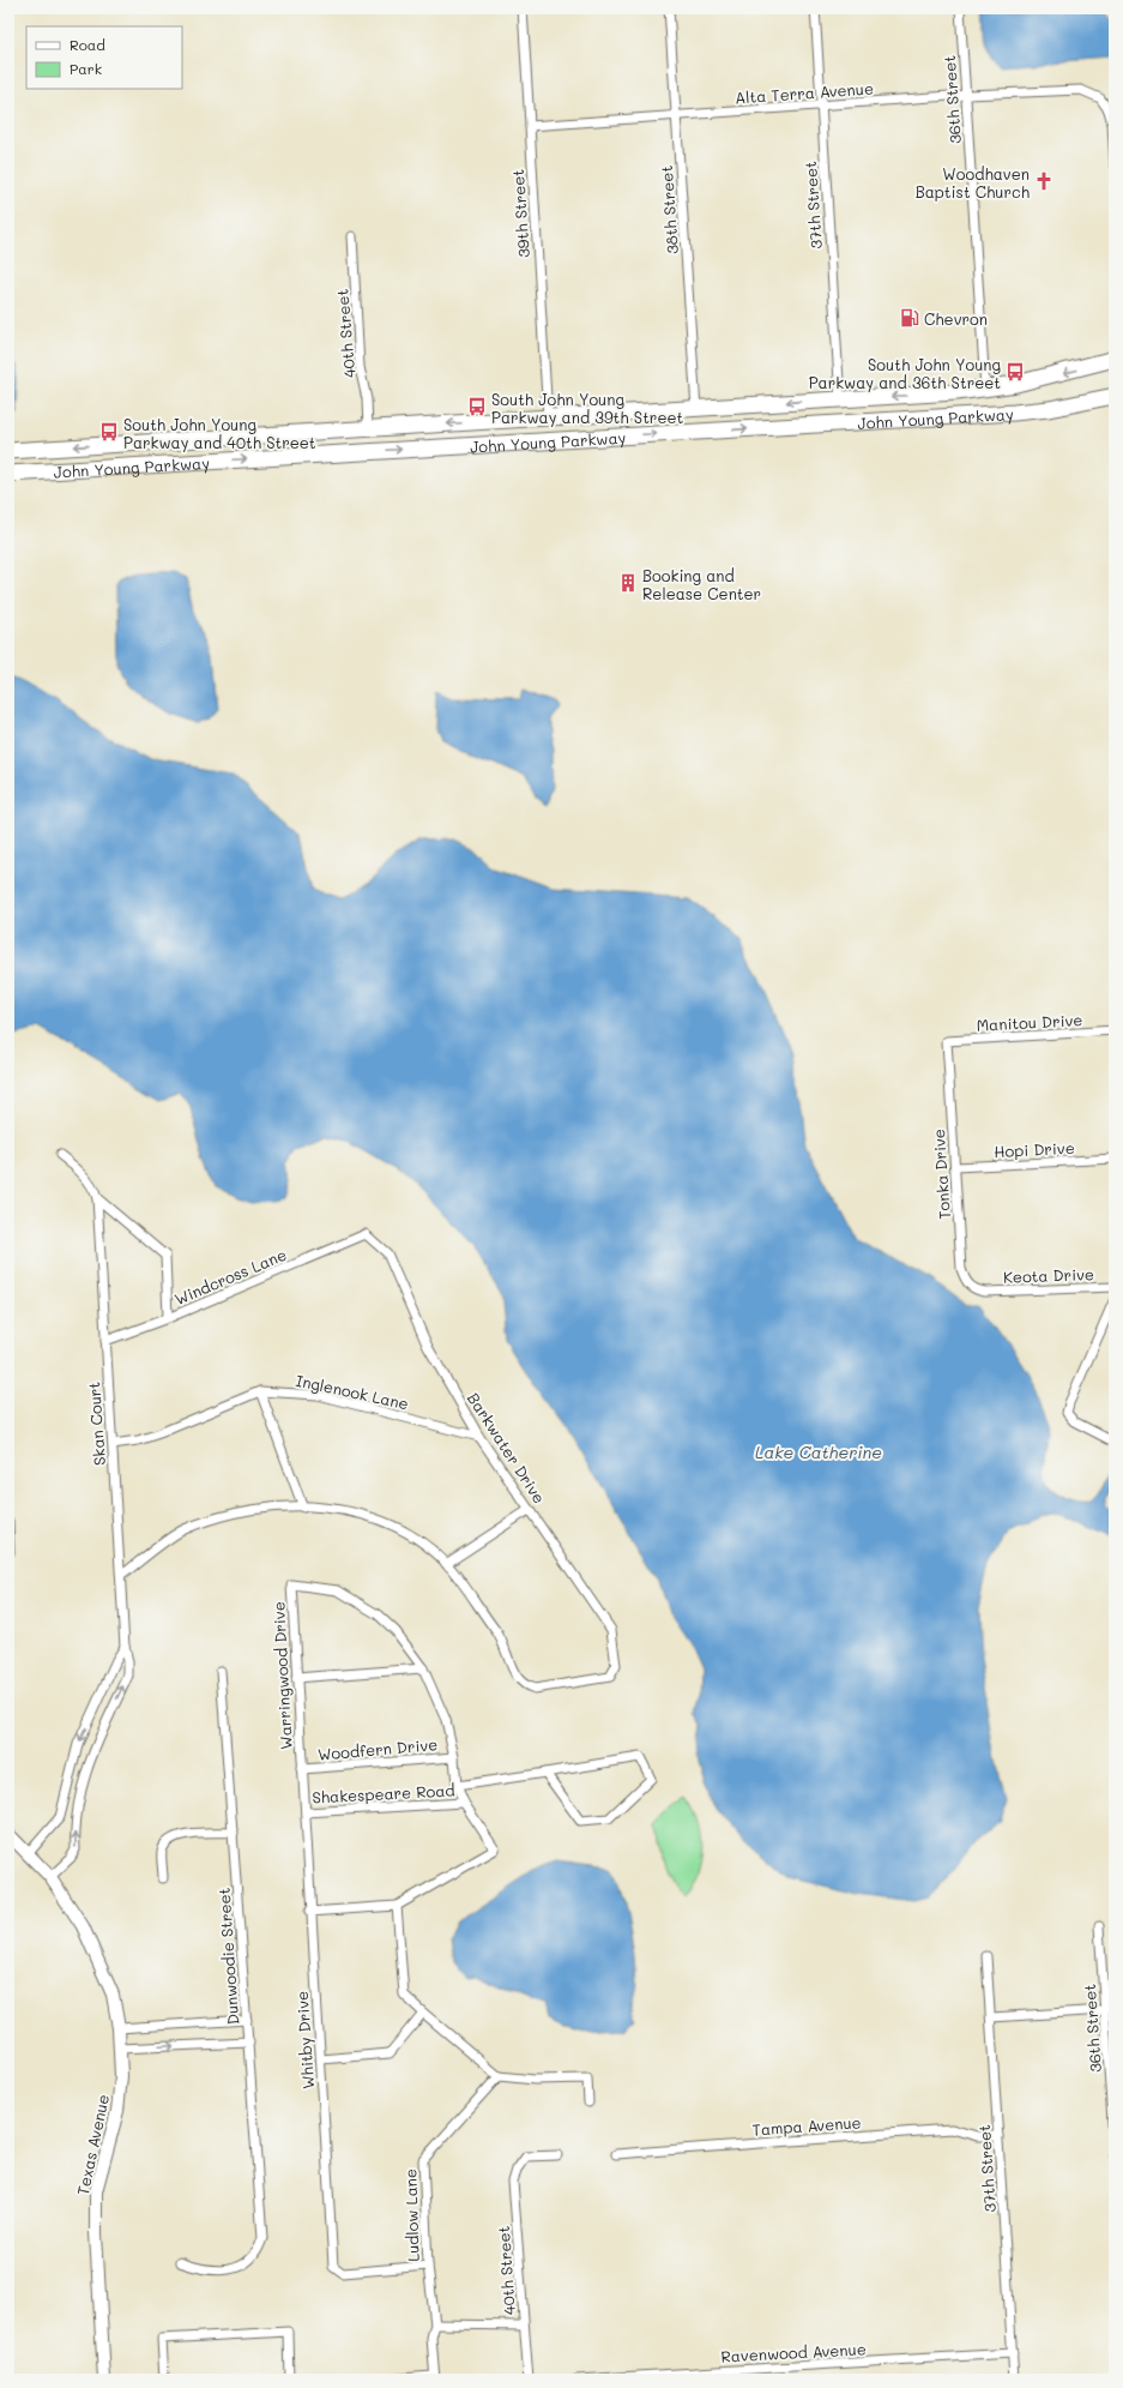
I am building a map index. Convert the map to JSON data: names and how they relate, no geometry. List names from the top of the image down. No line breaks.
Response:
{"streets":{"highway":["John Young Parkway"],"street":["Alta Terra Avenue","36th Street","37th Street","38th Street","39th Street","40th Street","Manitou Drive","Hopi Drive","Tonka Drive","Keota Drive","Windcross Lane","Inglenook Lane","Skan Court","Barkwater Drive","Warringwood Drive","Woodfern Drive","Shakespeare Road","Dunwoodie Street","Whitby Drive","Tampa Avenue","Texas Avenue","Ludlow Lane","Ravenwood Avenue"]},"crossings":[["Alta Terra Avenue","36th Street"],["Alta Terra Avenue","37th Street"],["Alta Terra Avenue","38th Street"],["Alta Terra Avenue","39th Street"],["36th Street","John Young Parkway"],["37th Street","John Young Parkway"],["37th Street","Tampa Avenue"],["37th Street","Ravenwood Avenue"],["38th Street","John Young Parkway"],["39th Street","John Young Parkway"],["40th Street","John Young Parkway"],["Manitou Drive","Tonka Drive"],["Hopi Drive","Tonka Drive"],["Tonka Drive","Keota Drive"],["Windcross Lane","Skan Court"],["Windcross Lane","Barkwater Drive"],["Inglenook Lane","Skan Court"],["Inglenook Lane","Barkwater Drive"],["Skan Court","Texas Avenue"],["Warringwood Drive","Woodfern Drive"],["Warringwood Drive","Shakespeare Road"],["Warringwood Drive","Whitby Drive"],["Shakespeare Road","Whitby Drive"],["Whitby Drive","Ludlow Lane"]],"water":["Lake Catherine"],"places":{"church":["Woodhaven Baptist Church"],"fuel station":["Chevron"],"bus stop":["South John Young Parkway and 36th Street","South John Young Parkway and 39th Street","South John Young Parkway and 40th Street"],"building":["Booking and Release Center"]},"legend":["Road","Park"]}
